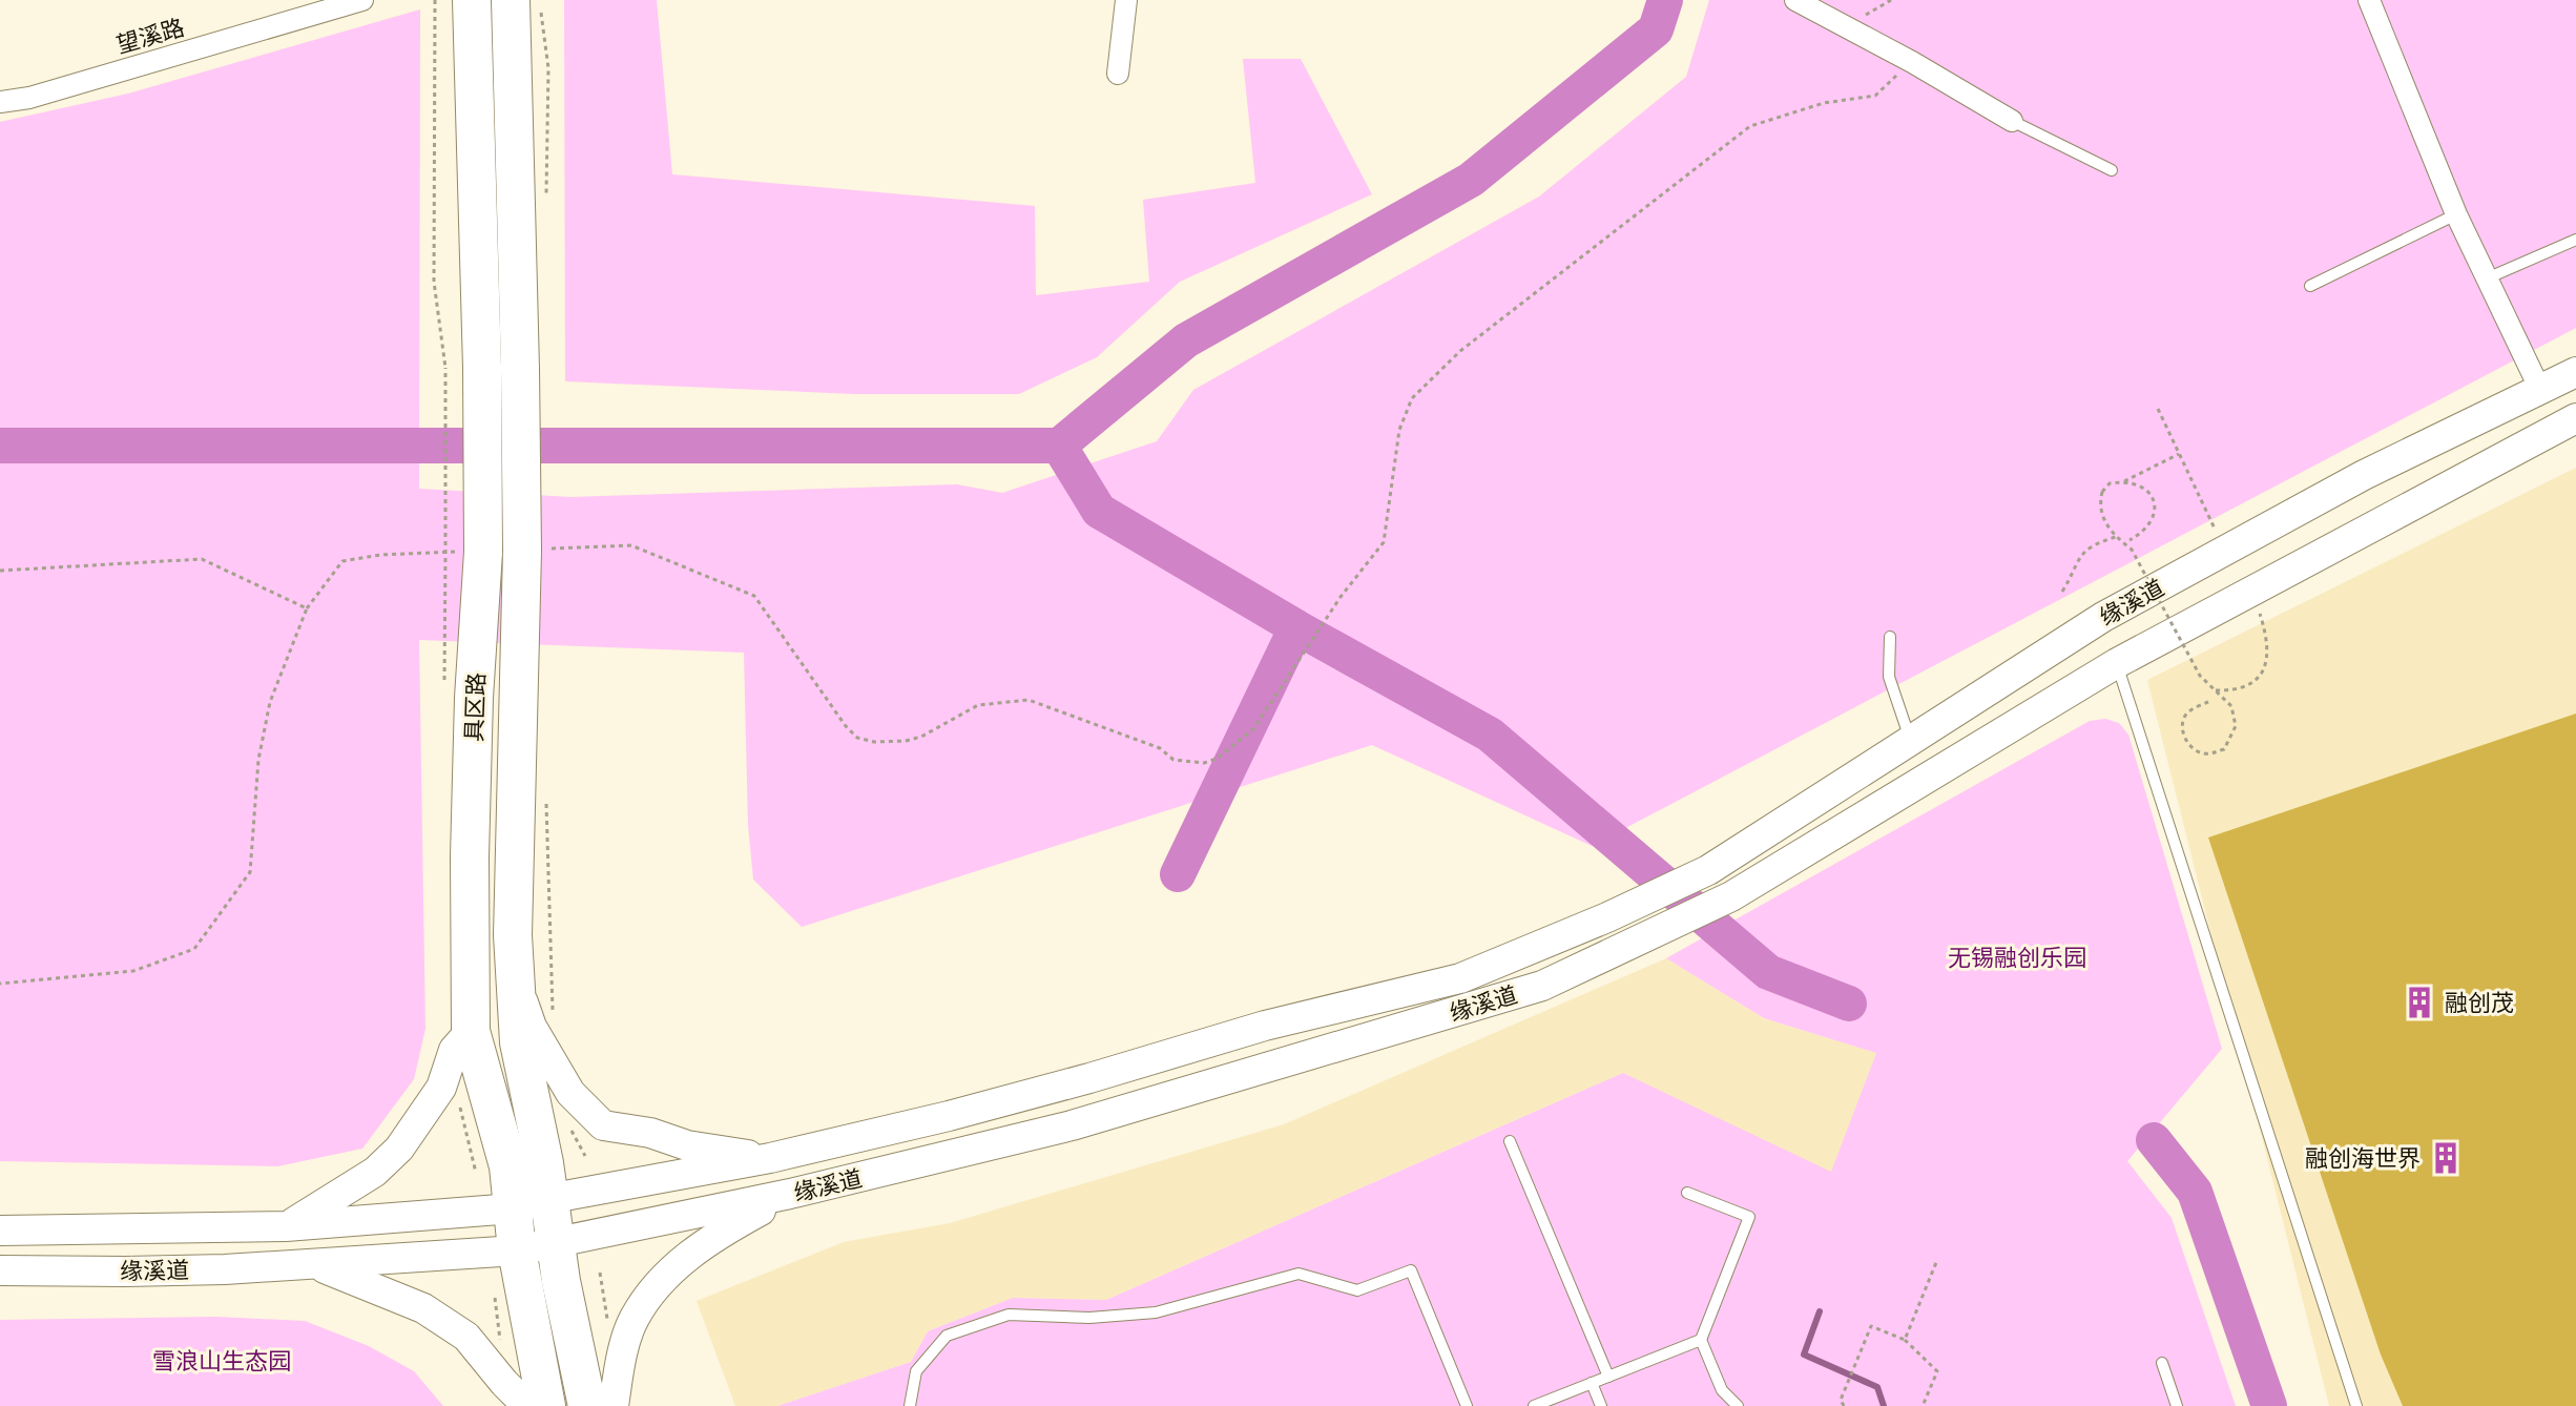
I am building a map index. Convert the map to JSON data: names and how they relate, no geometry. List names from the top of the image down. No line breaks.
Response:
{"streets":{"highway":["具区路"],"main road":["缘溪道"],"street":["望溪路"]},"crossings":[["缘溪道","具区路"]],"parks":["无锡融创乐园","雪浪山生态园"],"places":{"building":["融创茂","融创海世界"]}}
